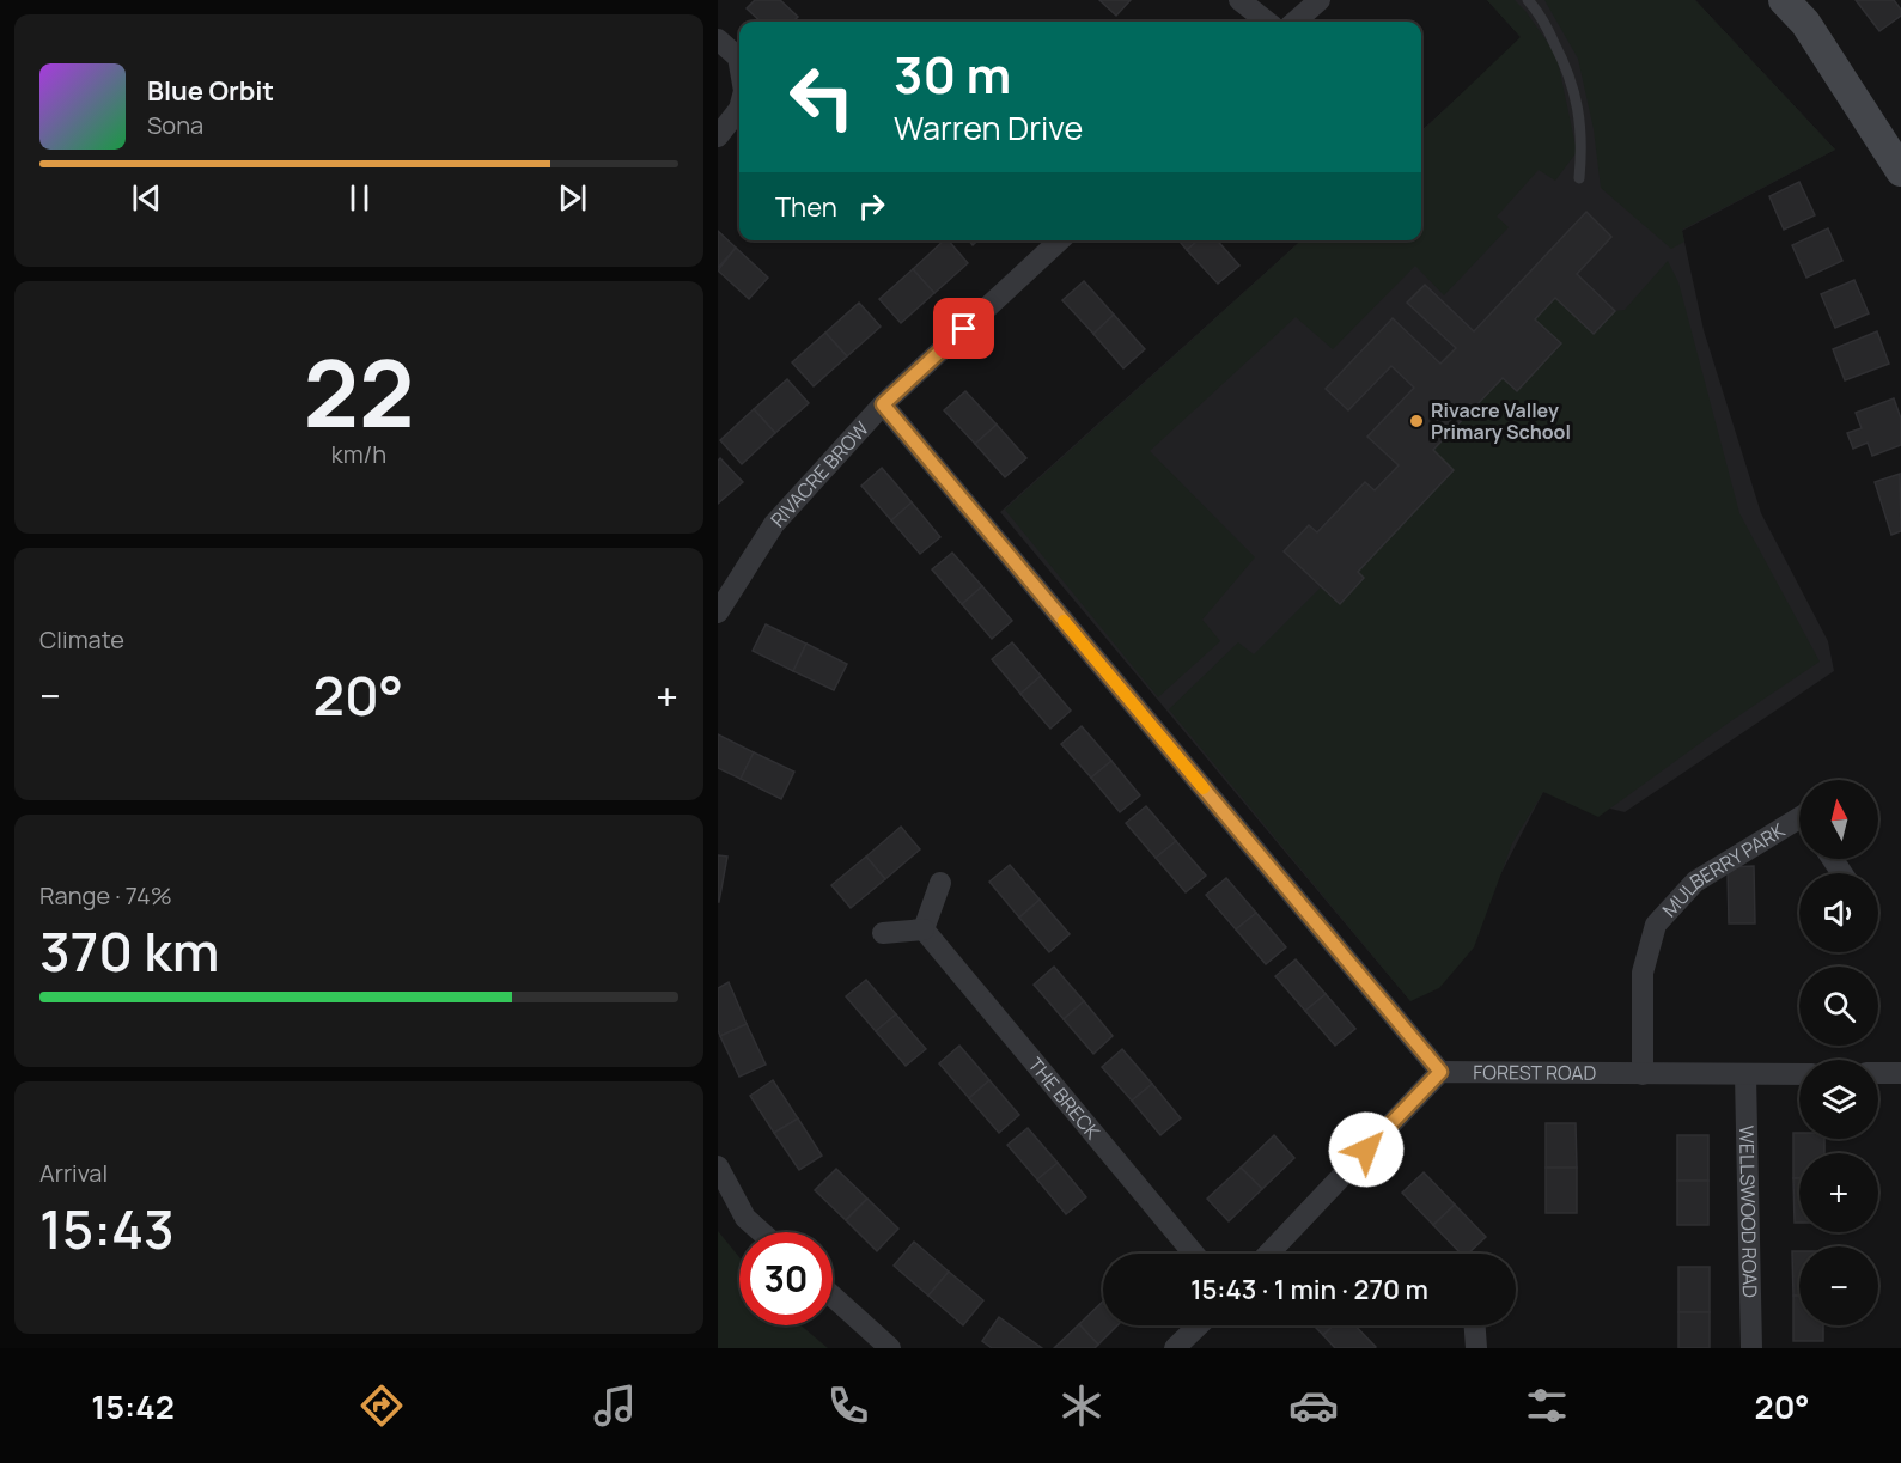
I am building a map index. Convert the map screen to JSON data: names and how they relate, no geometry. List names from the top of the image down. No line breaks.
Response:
{"streets":{"street":["RIVACRE BROW","MULBERRY PARK","FOREST ROAD","THE BRECK","WELLSWOOD ROAD"]},"crossings":[["MULBERRY PARK","FOREST ROAD"],["FOREST ROAD","WELLSWOOD ROAD"]],"places":["Rivacre Valley Primary School"],"north":"top","page":{"turn":["30 m","Warren Drive"],"song":["Blue Orbit","Sona"],"then":"Then","tile":[["22","km/h"],"Climate",["Range · 74%","370 km"],["Arrival","15:43"]],"heat":["−","20°","+"],"map_buttons":["+","−"],"limit":"30","trip":"15:43 · 1 min · 270 m","tabs":["15:42","20°"]}}
